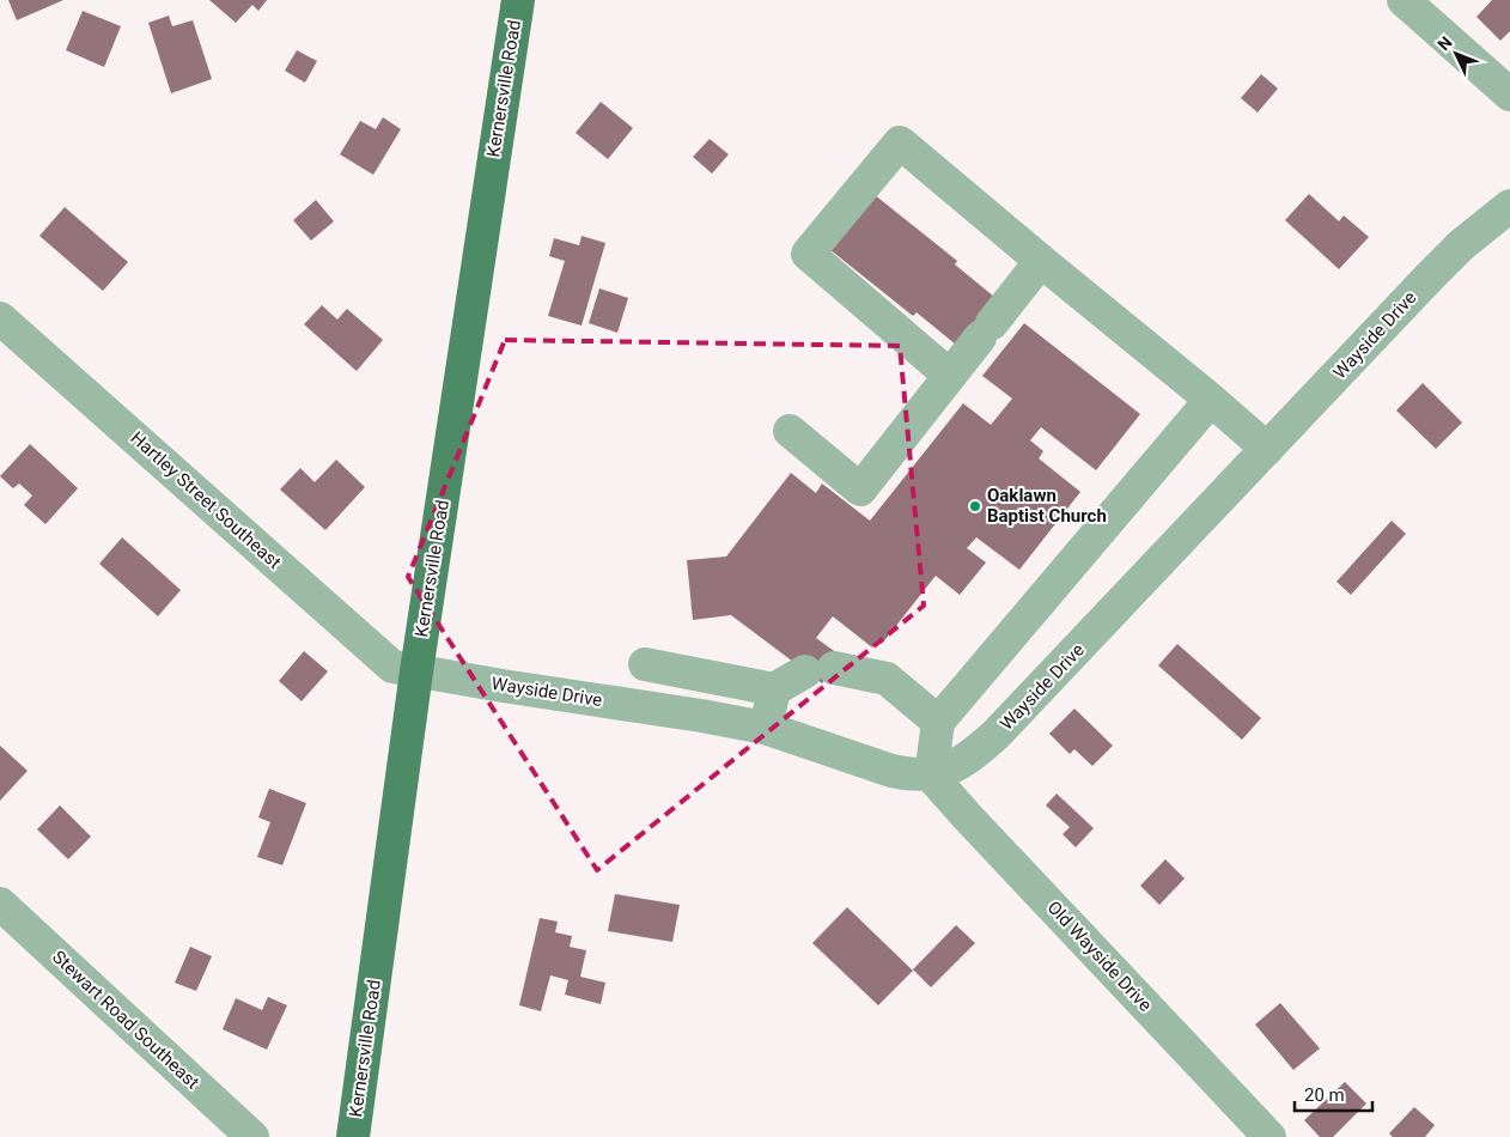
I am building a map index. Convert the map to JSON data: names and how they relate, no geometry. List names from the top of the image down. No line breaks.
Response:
{"streets":{"main road":["Kernersville Road"],"street":["Wayside Drive","Hartley Street Southeast","Old Wayside Drive","Stewart Road Southeast"]},"crossings":[["Kernersville Road","Wayside Drive"],["Kernersville Road","Hartley Street Southeast"],["Wayside Drive","Hartley Street Southeast"],["Wayside Drive","Old Wayside Drive"]],"places":["Oaklawn Baptist Church"],"scale_bar":"20 m","north":"top left"}
